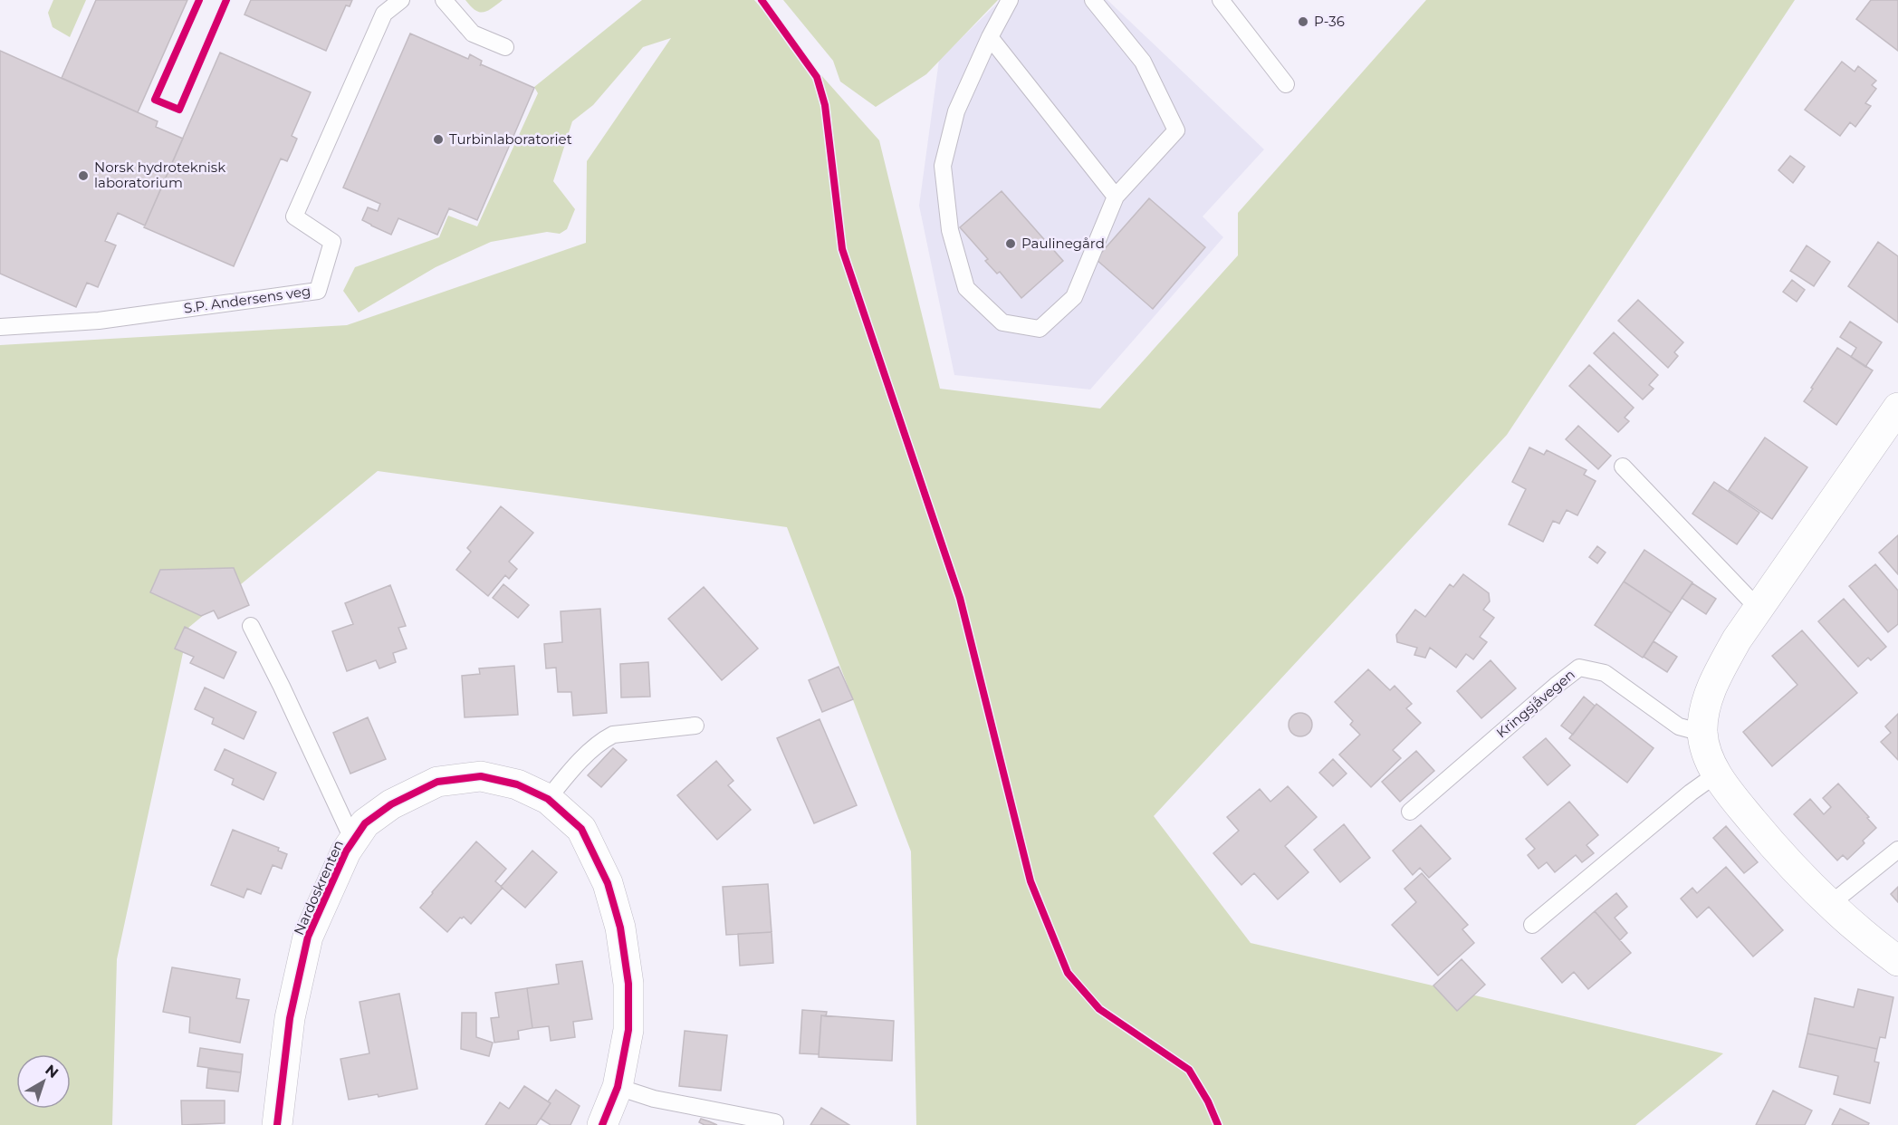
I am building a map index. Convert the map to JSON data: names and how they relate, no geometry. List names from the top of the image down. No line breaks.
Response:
{"streets":{"street":["Nardoskrenten"],"lane":["S.P. Andersens veg","Kringsjåvegen"]},"places":["P-36","Turbinlaboratoriet","Norsk hydroteknisk laboratorium","Paulinegård"],"north":"top right"}
